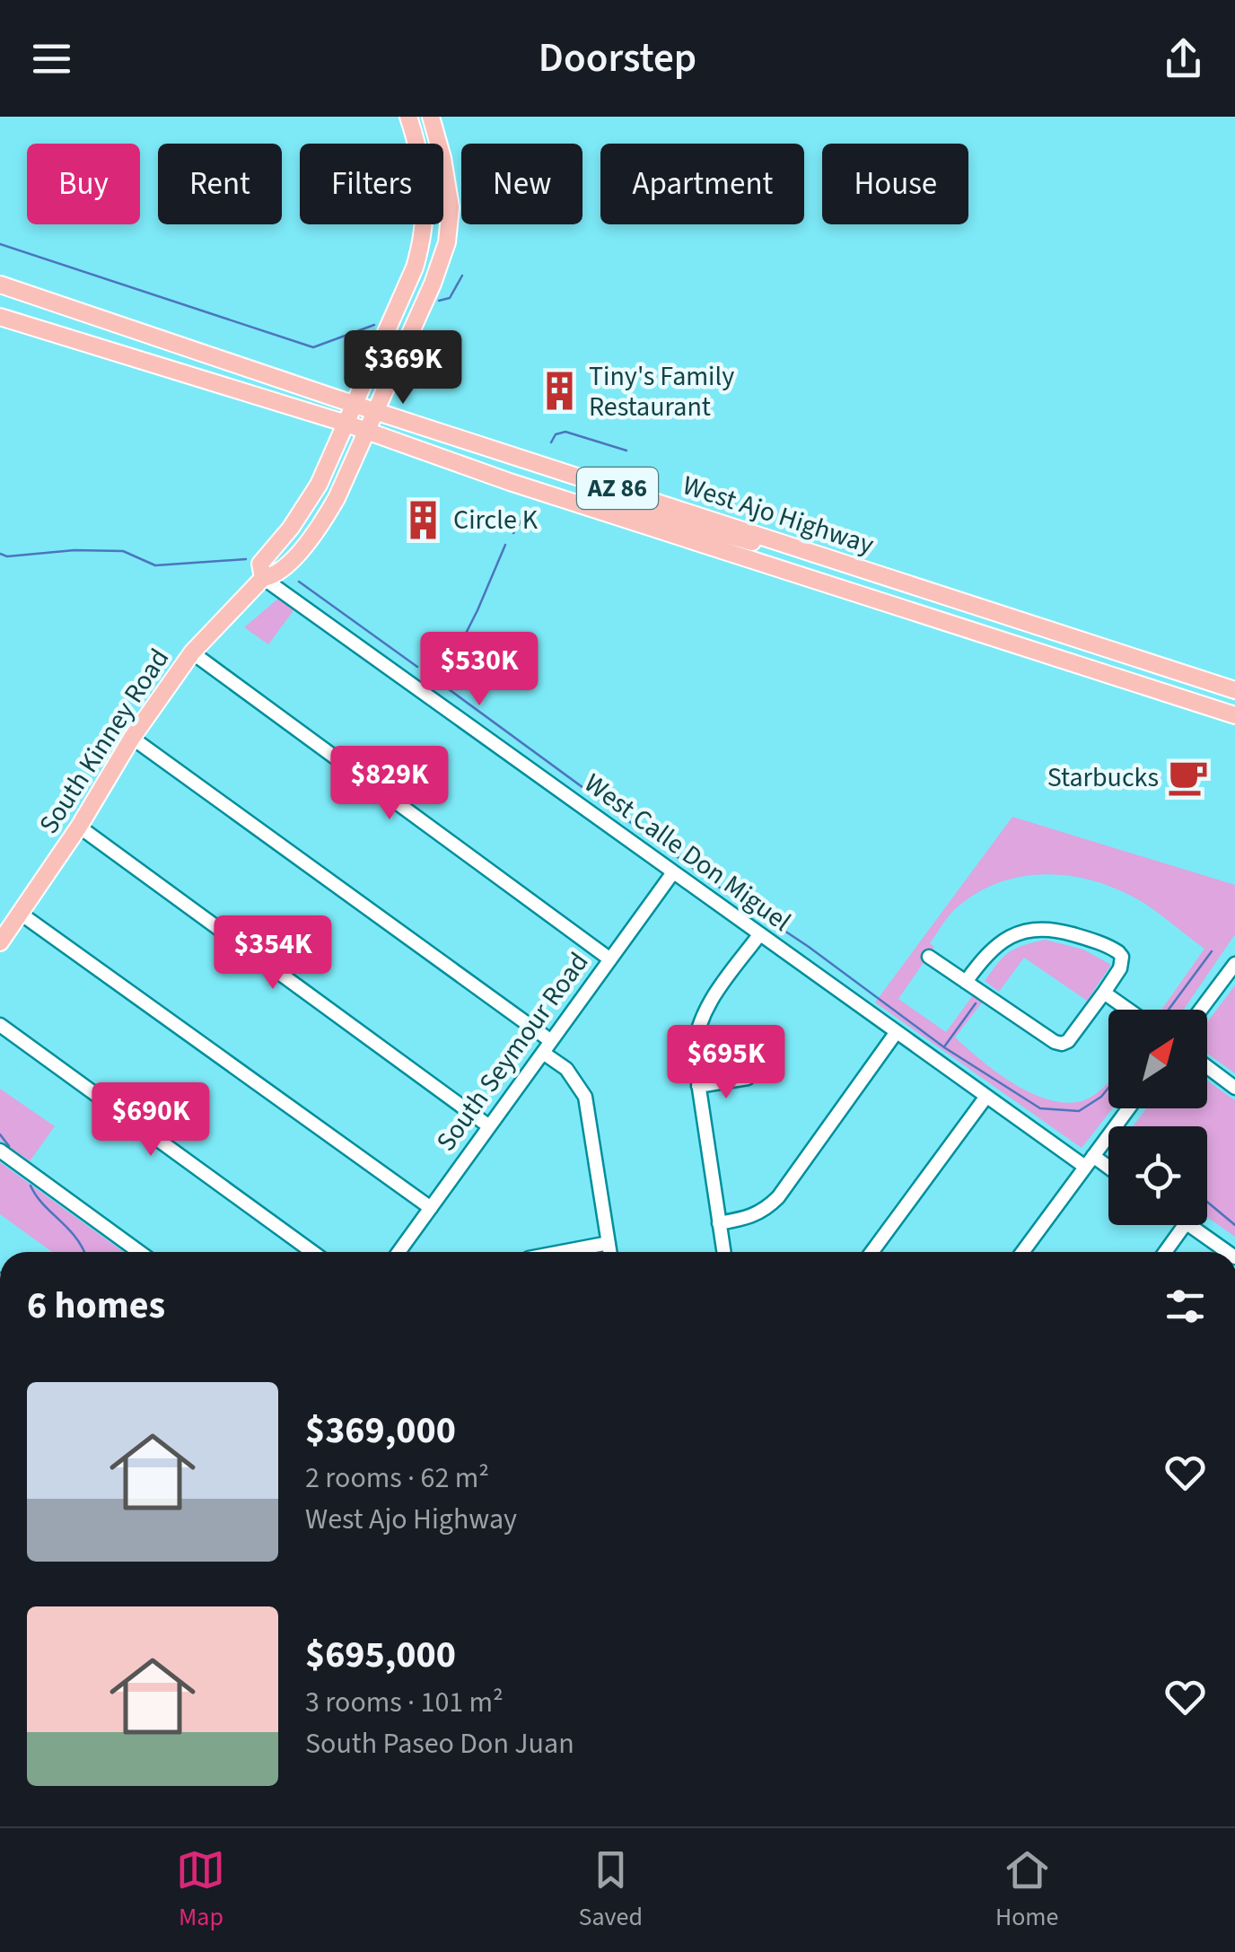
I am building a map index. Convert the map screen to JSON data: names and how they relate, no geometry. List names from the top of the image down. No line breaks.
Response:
{"streets":{"main road":["AZ 86","West Ajo Highway","South Kinney Road"],"street":["West Calle Don Miguel","South Seymour Road"]},"crossings":[["West Ajo Highway","South Kinney Road"],["South Kinney Road","West Calle Don Miguel"],["West Calle Don Miguel","South Seymour Road"]],"places":{"building":["Tiny's Family Restaurant","Circle K"],"cafe":["Starbucks"]},"north":"top right","page":{"header":"Doorstep","chip":["Buy","Rent","Filters","New","Apartment","House"],"price":["$369K","$530K","$829K","$354K","$695K","$690K"],"heading":"6 homes","list":[{"name":"$369,000","note":"2 rooms · 62 m² · West Ajo Highway"},{"name":"$695,000","note":"3 rooms · 101 m² · South Paseo Don Juan"}],"tabs":["Map","Saved","Home"]}}
